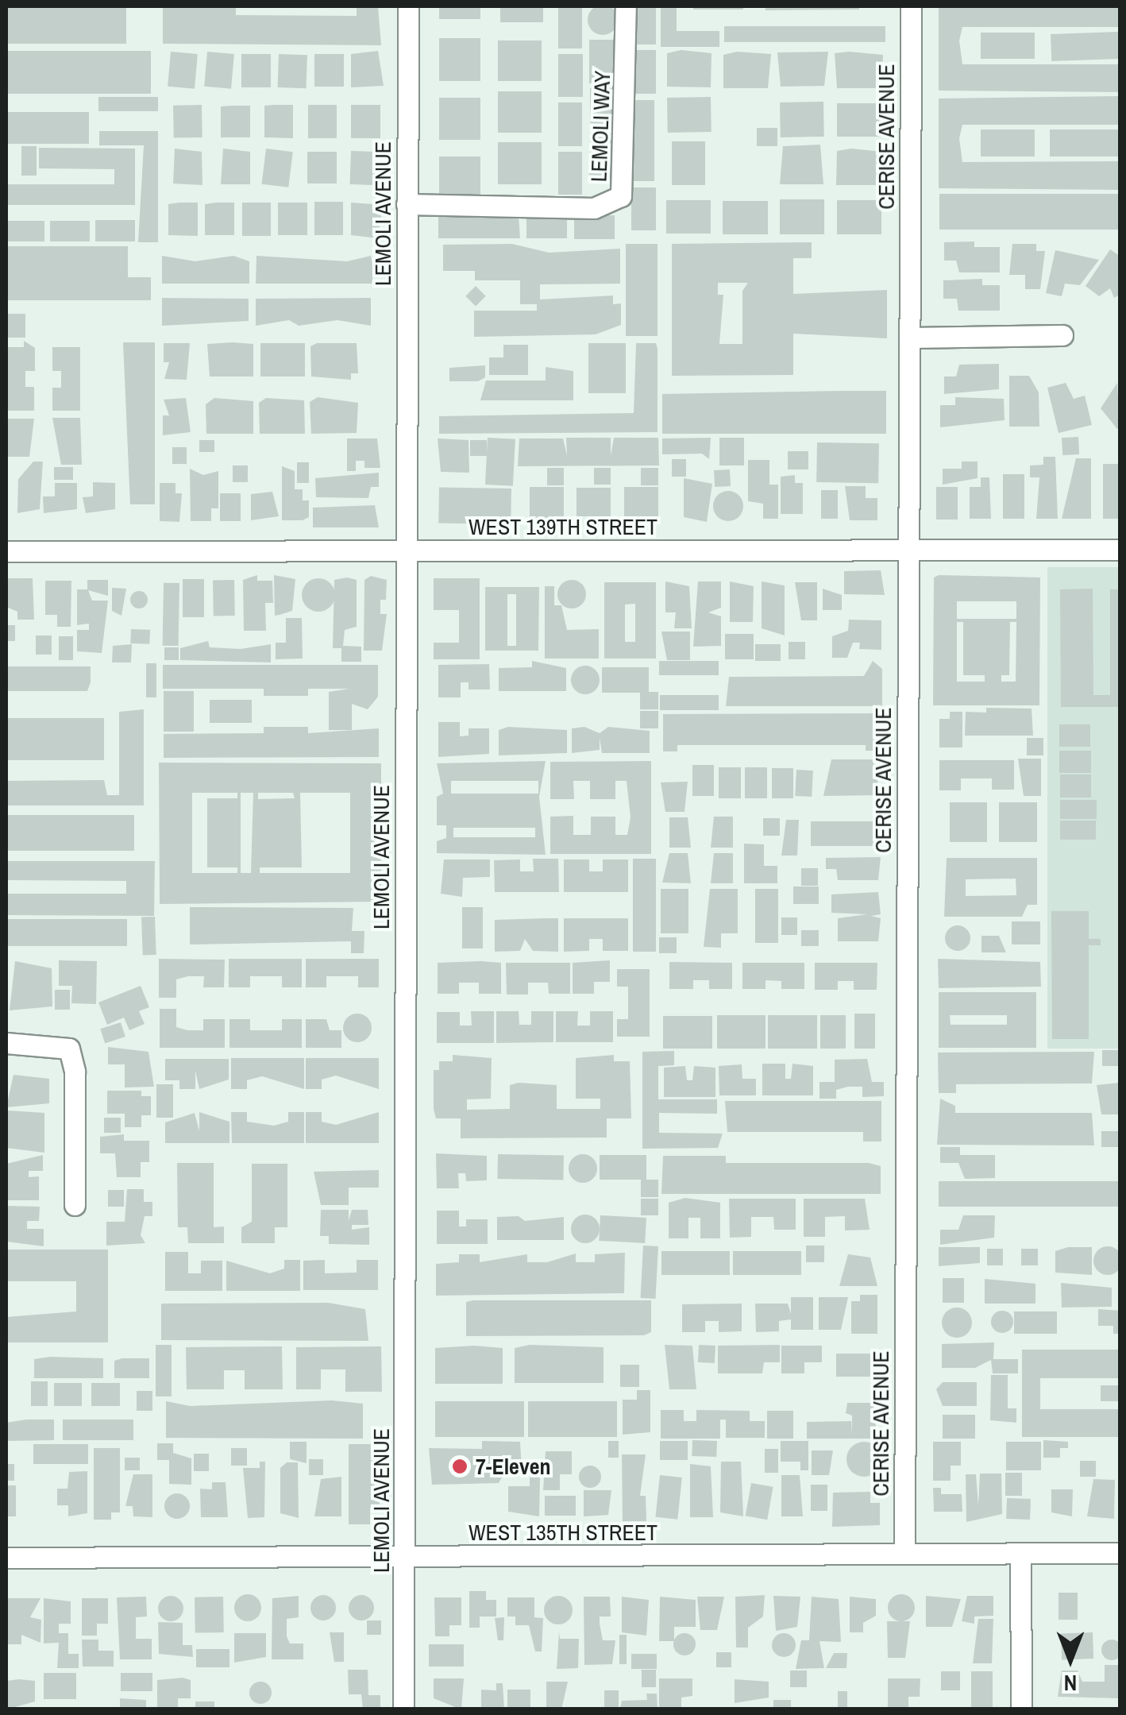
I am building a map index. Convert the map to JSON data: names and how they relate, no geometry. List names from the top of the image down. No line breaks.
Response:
{"streets":{"street":["LEMOLI WAY","CERISE AVENUE","LEMOLI AVENUE","WEST 139TH STREET","WEST 135TH STREET"]},"crossings":[["LEMOLI WAY","LEMOLI AVENUE"],["CERISE AVENUE","WEST 139TH STREET"],["CERISE AVENUE","WEST 135TH STREET"],["LEMOLI AVENUE","WEST 139TH STREET"],["LEMOLI AVENUE","WEST 135TH STREET"]],"places":["7-Eleven"],"north":"bottom"}
